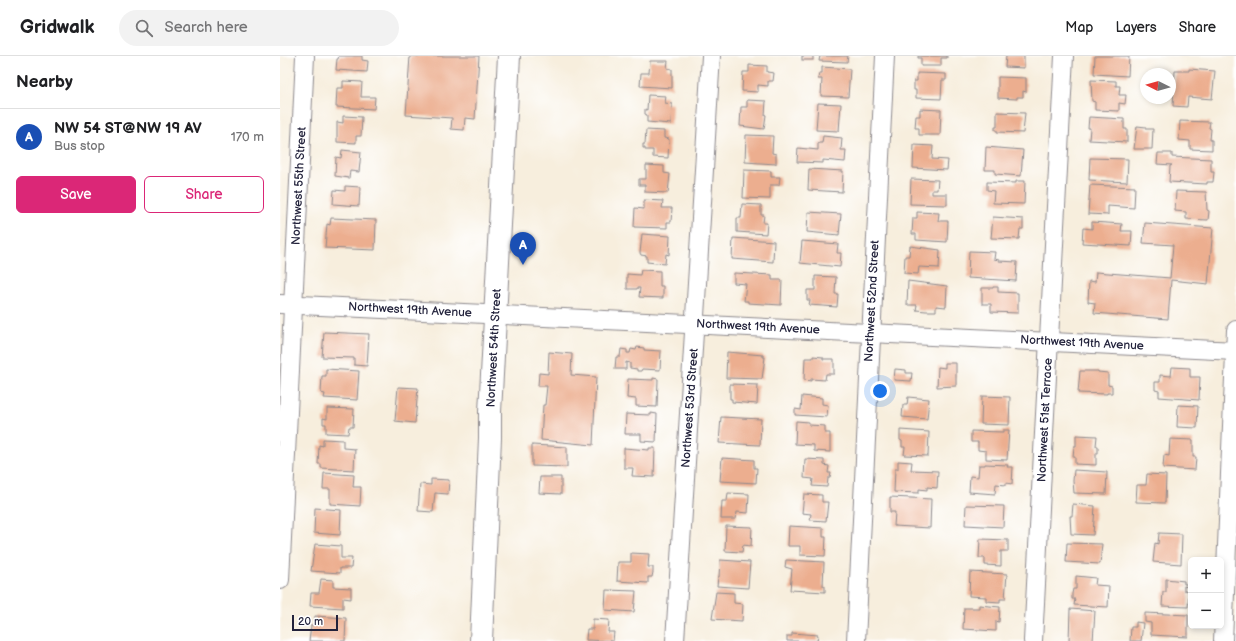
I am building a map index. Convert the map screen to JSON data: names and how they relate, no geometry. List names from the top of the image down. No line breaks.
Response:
{"streets":{"main road":["Northwest 54th Street"],"street":["Northwest 55th Street","Northwest 52nd Street","Northwest 19th Avenue","Northwest 53rd Street","Northwest 51st Terrace"]},"crossings":[["Northwest 55th Street","Northwest 19th Avenue"],["Northwest 52nd Street","Northwest 19th Avenue"],["Northwest 19th Avenue","Northwest 54th Street"],["Northwest 19th Avenue","Northwest 53rd Street"],["Northwest 19th Avenue","Northwest 51st Terrace"]],"scale_bar":"20 m","north":"left","page":{"header":"Gridwalk","search":"Search here","nav":["Map","Layers","Share"],"heading":"Nearby","list":[{"mark":"A","name":"NW 54 ST@NW 19 AV","note":"Bus stop","value":"170 m"}],"buttons":["Save","Share"],"pins":"A","map_buttons":["+","−"],"scale":"20 m"}}
